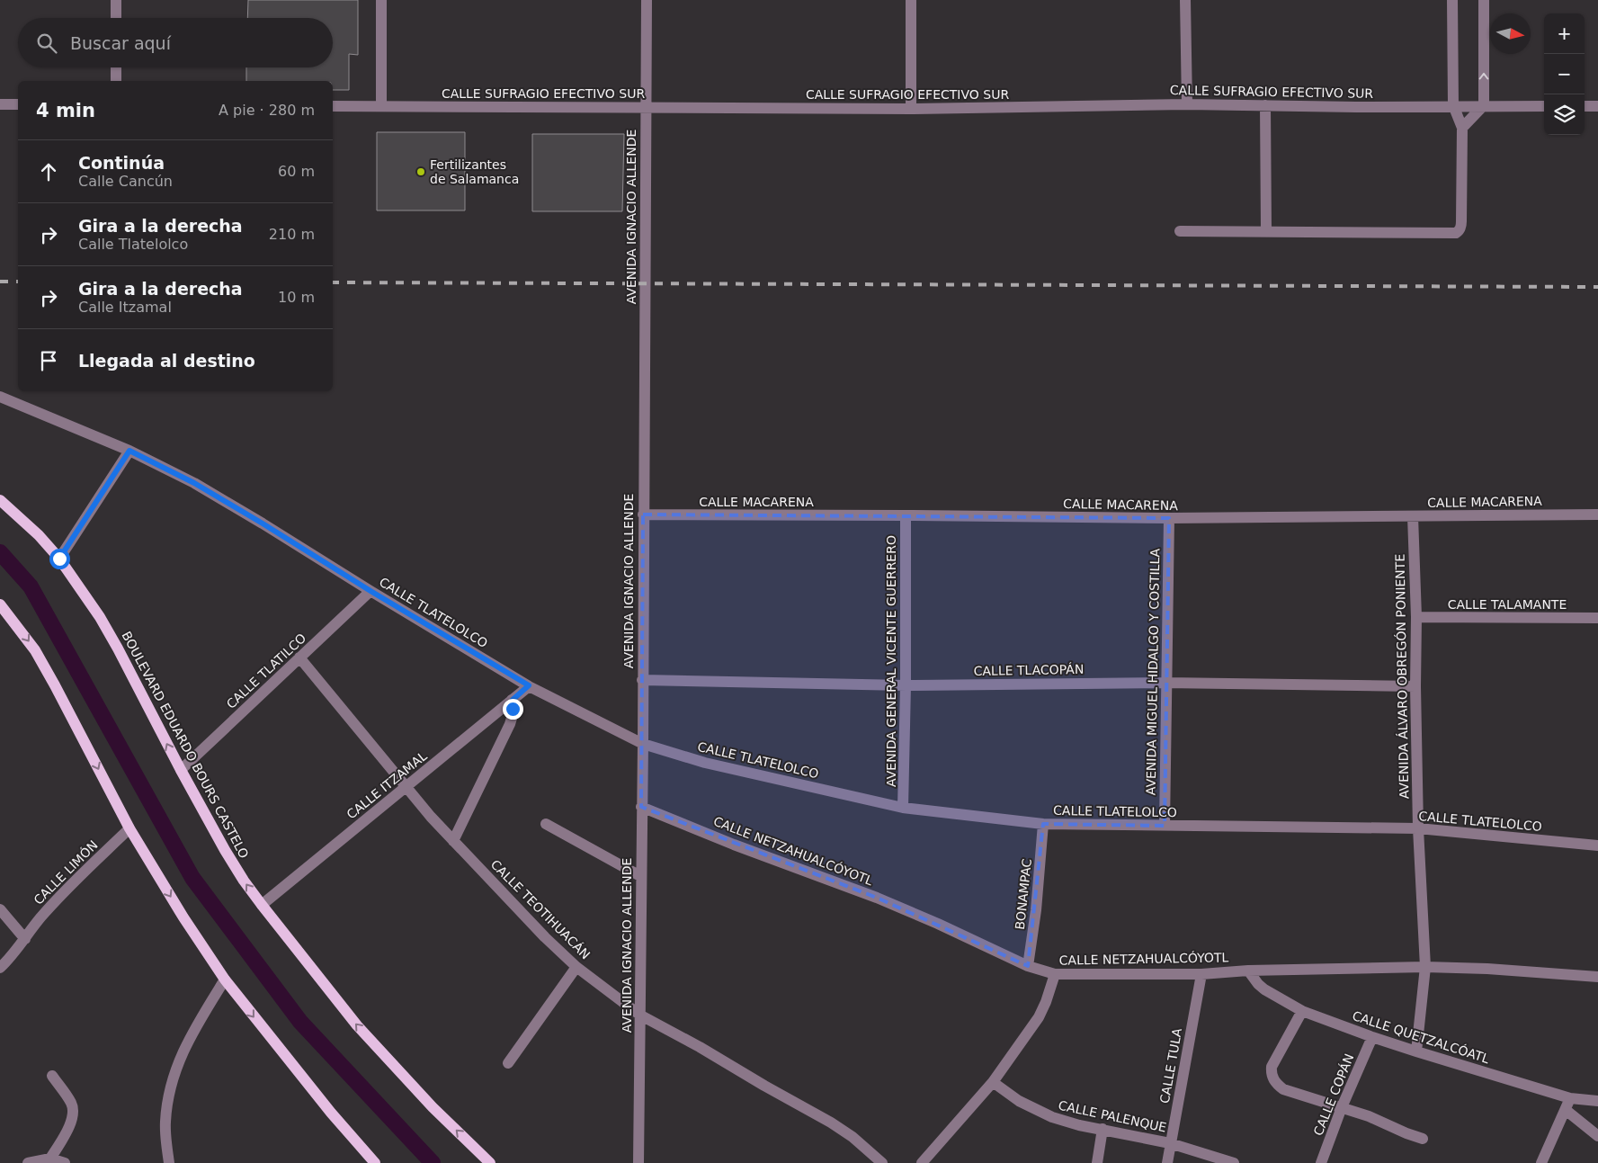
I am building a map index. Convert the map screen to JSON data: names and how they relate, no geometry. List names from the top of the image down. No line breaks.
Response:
{"streets":{"main road":["BOULEVARD EDUARDO BOURS CASTELO"],"street":["CALLE SUFRAGIO EFECTIVO SUR","AVENIDA IGNACIO ALLENDE","CALLE MACARENA","CALLE TALAMANTE","CALLE TLATELOLCO","AVENIDA GENERAL VICENTE GUERRERO","CALLE TLACOPÁN","CALLE TLATILCO","AVENIDA MIGUEL HIDALGO Y COSTILLA","AVENIDA ÁLVARO OBREGÓN PONIENTE","CALLE ITZAMAL","CALLE NETZAHUALCÓYOTL","CALLE LIMÓN","BONAMPAC","CALLE TEOTIHUACÁN","CALLE QUETZALCÓATL","CALLE TULA","CALLE COPÁN","CALLE PALENQUE"]},"crossings":[["CALLE SUFRAGIO EFECTIVO SUR","AVENIDA IGNACIO ALLENDE"],["AVENIDA IGNACIO ALLENDE","CALLE MACARENA"],["AVENIDA IGNACIO ALLENDE","CALLE TLATELOLCO"],["AVENIDA IGNACIO ALLENDE","CALLE TLACOPÁN"],["AVENIDA IGNACIO ALLENDE","CALLE NETZAHUALCÓYOTL"],["AVENIDA IGNACIO ALLENDE","CALLE TEOTIHUACÁN"],["CALLE MACARENA","AVENIDA GENERAL VICENTE GUERRERO"],["CALLE MACARENA","AVENIDA MIGUEL HIDALGO Y COSTILLA"],["CALLE MACARENA","AVENIDA ÁLVARO OBREGÓN PONIENTE"],["CALLE TALAMANTE","AVENIDA ÁLVARO OBREGÓN PONIENTE"],["CALLE TLATELOLCO","AVENIDA GENERAL VICENTE GUERRERO"],["CALLE TLATELOLCO","CALLE TLATILCO"],["CALLE TLATELOLCO","AVENIDA MIGUEL HIDALGO Y COSTILLA"],["CALLE TLATELOLCO","AVENIDA ÁLVARO OBREGÓN PONIENTE"],["CALLE TLATELOLCO","CALLE ITZAMAL"],["CALLE TLATELOLCO","BONAMPAC"],["AVENIDA GENERAL VICENTE GUERRERO","CALLE TLACOPÁN"],["CALLE TLACOPÁN","AVENIDA MIGUEL HIDALGO Y COSTILLA"],["CALLE TLACOPÁN","AVENIDA ÁLVARO OBREGÓN PONIENTE"],["CALLE TLATILCO","BOULEVARD EDUARDO BOURS CASTELO"],["CALLE TLATILCO","CALLE TEOTIHUACÁN"],["AVENIDA ÁLVARO OBREGÓN PONIENTE","CALLE NETZAHUALCÓYOTL"],["AVENIDA ÁLVARO OBREGÓN PONIENTE","CALLE QUETZALCÓATL"],["BOULEVARD EDUARDO BOURS CASTELO","CALLE ITZAMAL"],["CALLE ITZAMAL","CALLE TEOTIHUACÁN"],["CALLE NETZAHUALCÓYOTL","BONAMPAC"],["CALLE NETZAHUALCÓYOTL","CALLE QUETZALCÓATL"],["CALLE NETZAHUALCÓYOTL","CALLE TULA"],["CALLE QUETZALCÓATL","CALLE COPÁN"],["CALLE TULA","CALLE PALENQUE"]],"places":["Fertilizantes de Salamanca"],"north":"right","page":{"map_buttons":["+","−"],"search":"Buscar aquí","heading":["4 min","A pie · 280 m"],"list":[["Continúa","Calle Cancún","60 m"],["Gira a la derecha","Calle Tlatelolco","210 m"],["Gira a la derecha","Calle Itzamal","10 m"],"Llegada al destino"]}}
